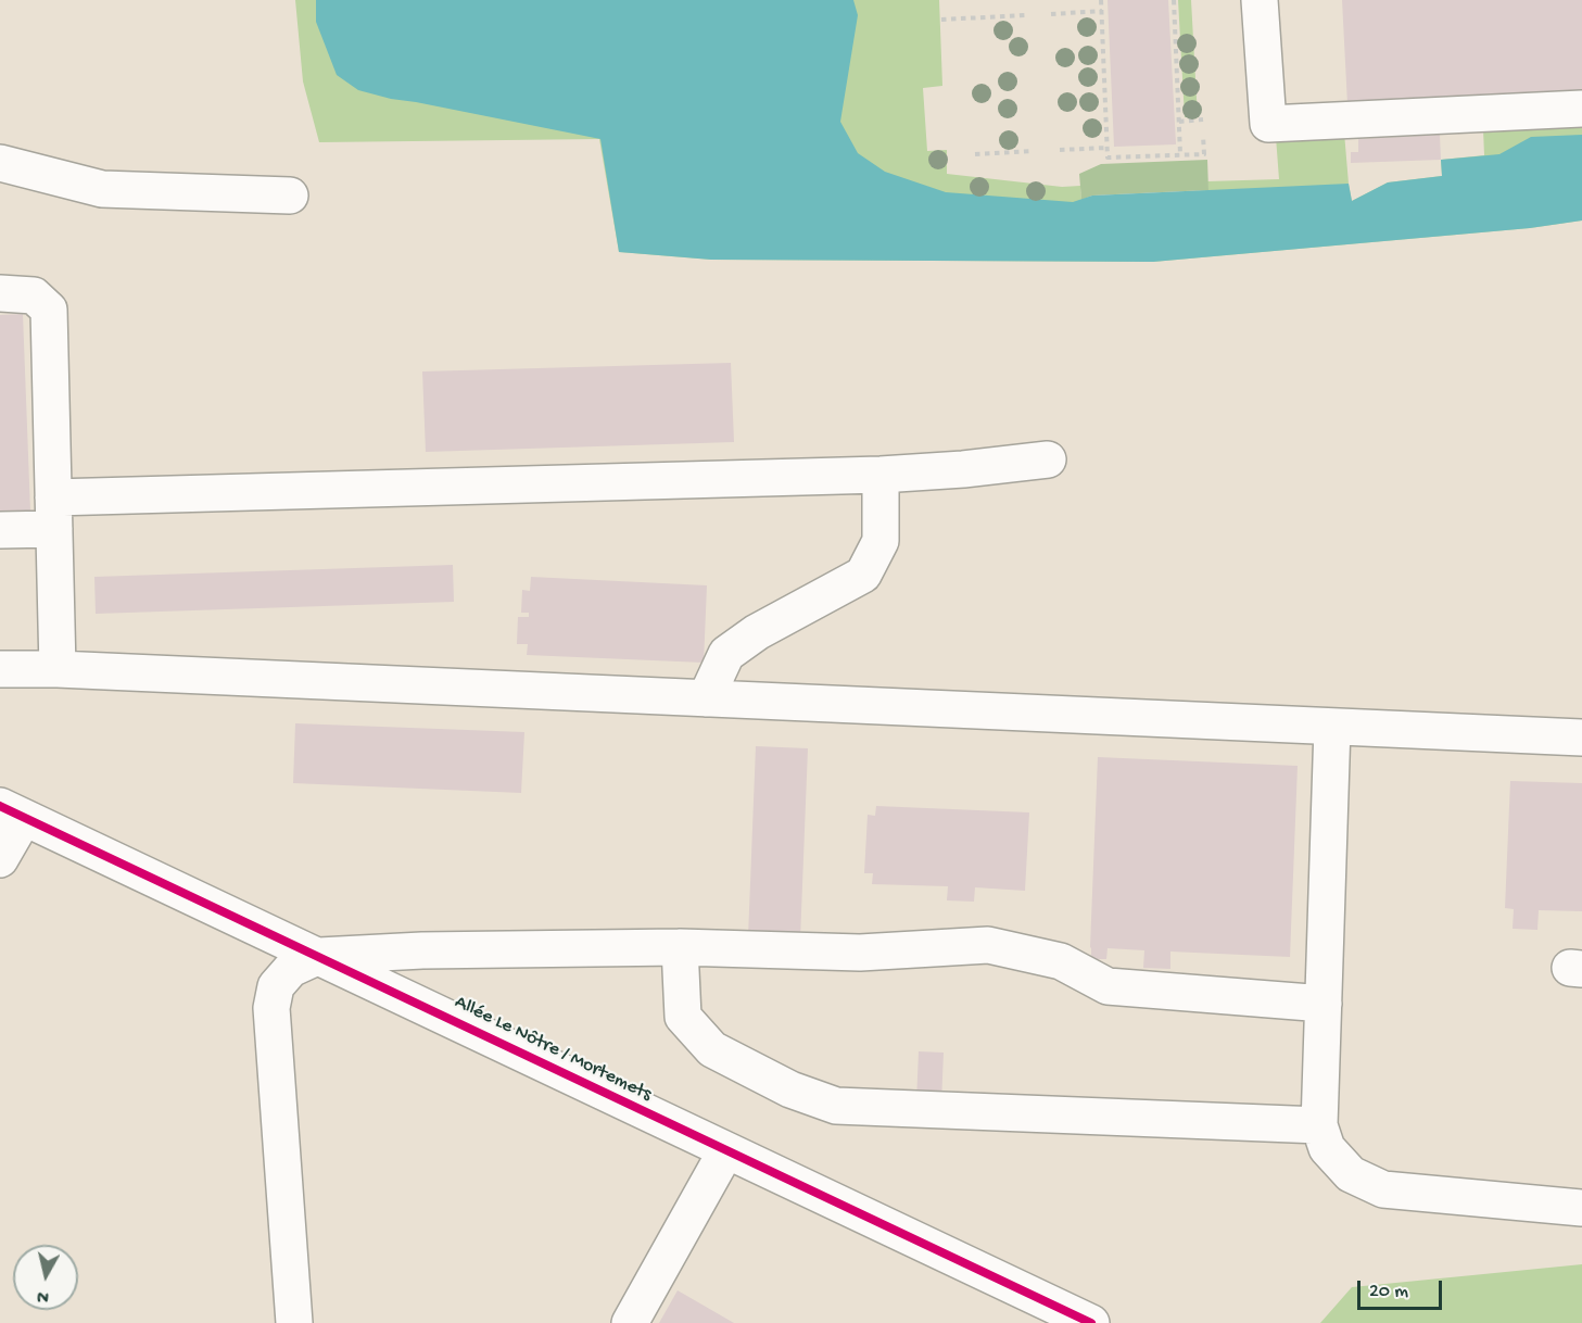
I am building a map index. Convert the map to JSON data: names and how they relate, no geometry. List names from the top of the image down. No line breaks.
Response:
{"streets":{"lane":["Allée Le Nôtre / Mortemets"]},"scale_bar":"20 m","north":"bottom"}
